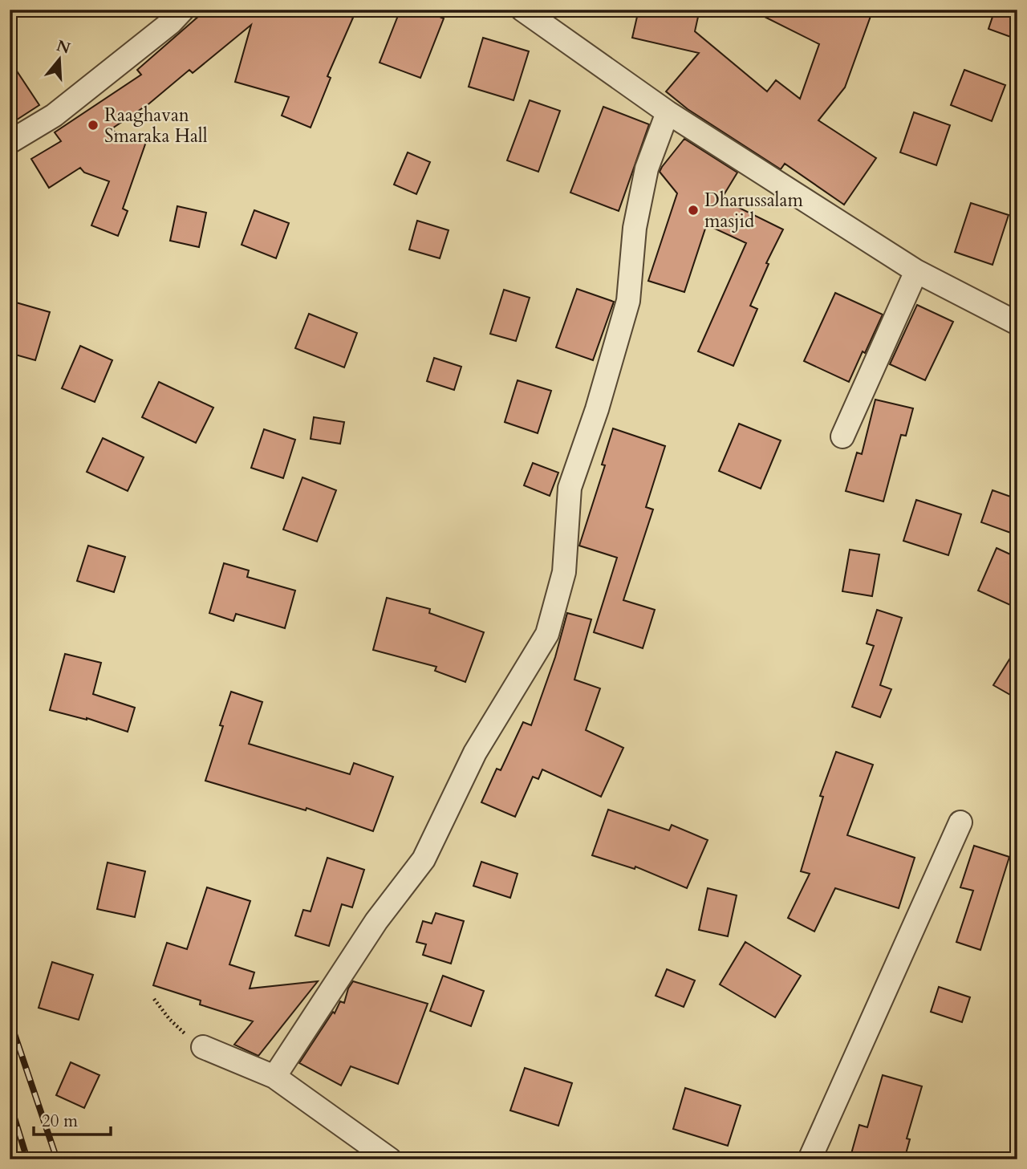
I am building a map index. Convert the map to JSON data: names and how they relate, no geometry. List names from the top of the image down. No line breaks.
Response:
{"places":["Raaghavan Smaraka Hall","Dharussalam masjid"],"scale_bar":"20 m","north":"top"}
